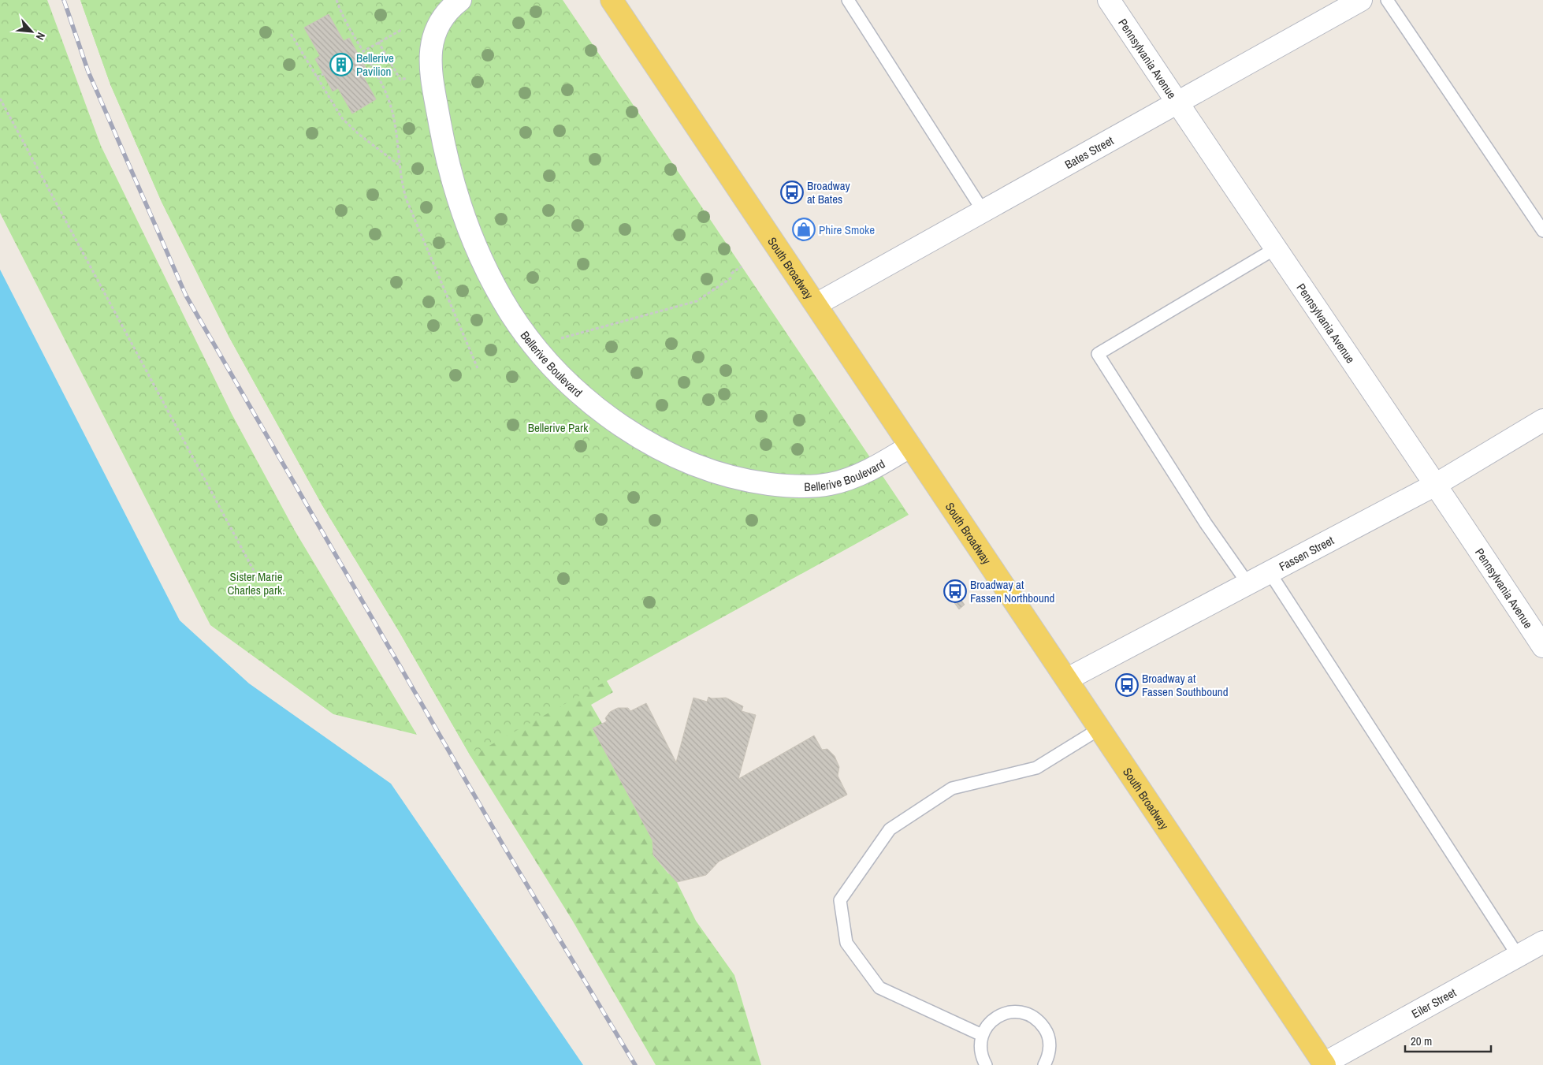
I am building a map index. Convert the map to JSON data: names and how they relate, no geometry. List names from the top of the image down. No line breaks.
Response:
{"streets":{"main road":["South Broadway"],"street":["Pennsylvania Avenue","Bates Street","Bellerive Boulevard","Fassen Street","Eiler Street"]},"crossings":[["Pennsylvania Avenue","Bates Street"],["Pennsylvania Avenue","Fassen Street"],["Bates Street","South Broadway"],["South Broadway","Bellerive Boulevard"],["South Broadway","Fassen Street"],["South Broadway","Eiler Street"]],"parks":["Bellerive Park","Sister Marie Charles park."],"places":{"building":["Bellerive Pavilion"],"bus stop":["Broadway at Bates","Broadway at Fassen Northbound","Broadway at Fassen Southbound"],"shop":["Phire Smoke"]},"scale_bar":"20 m","north":"bottom right"}
